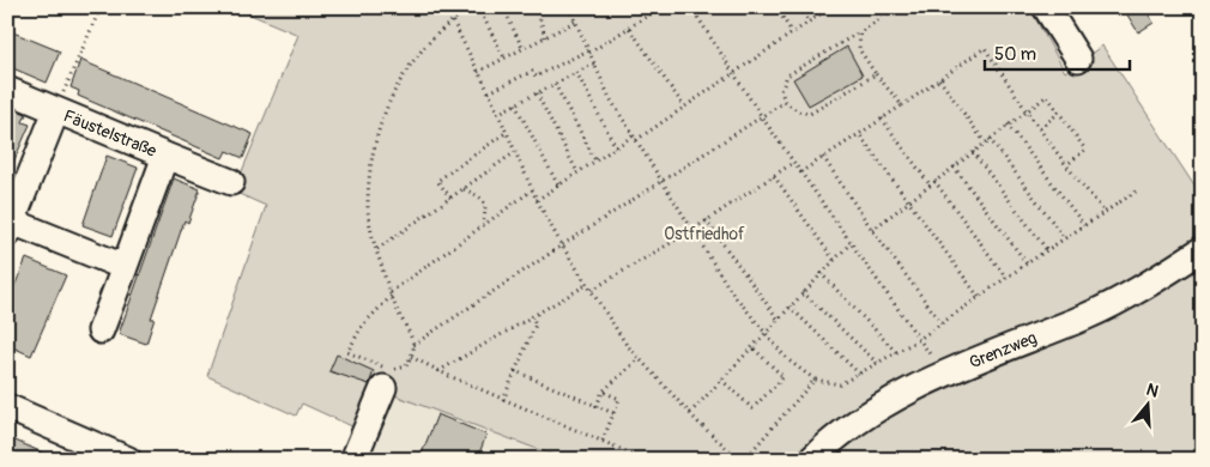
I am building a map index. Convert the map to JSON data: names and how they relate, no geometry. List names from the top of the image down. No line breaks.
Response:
{"streets":{"street":["Fäustelstraße","Grenzweg"]},"parks":["Ostfriedhof"],"scale_bar":"50 m","north":"top"}
